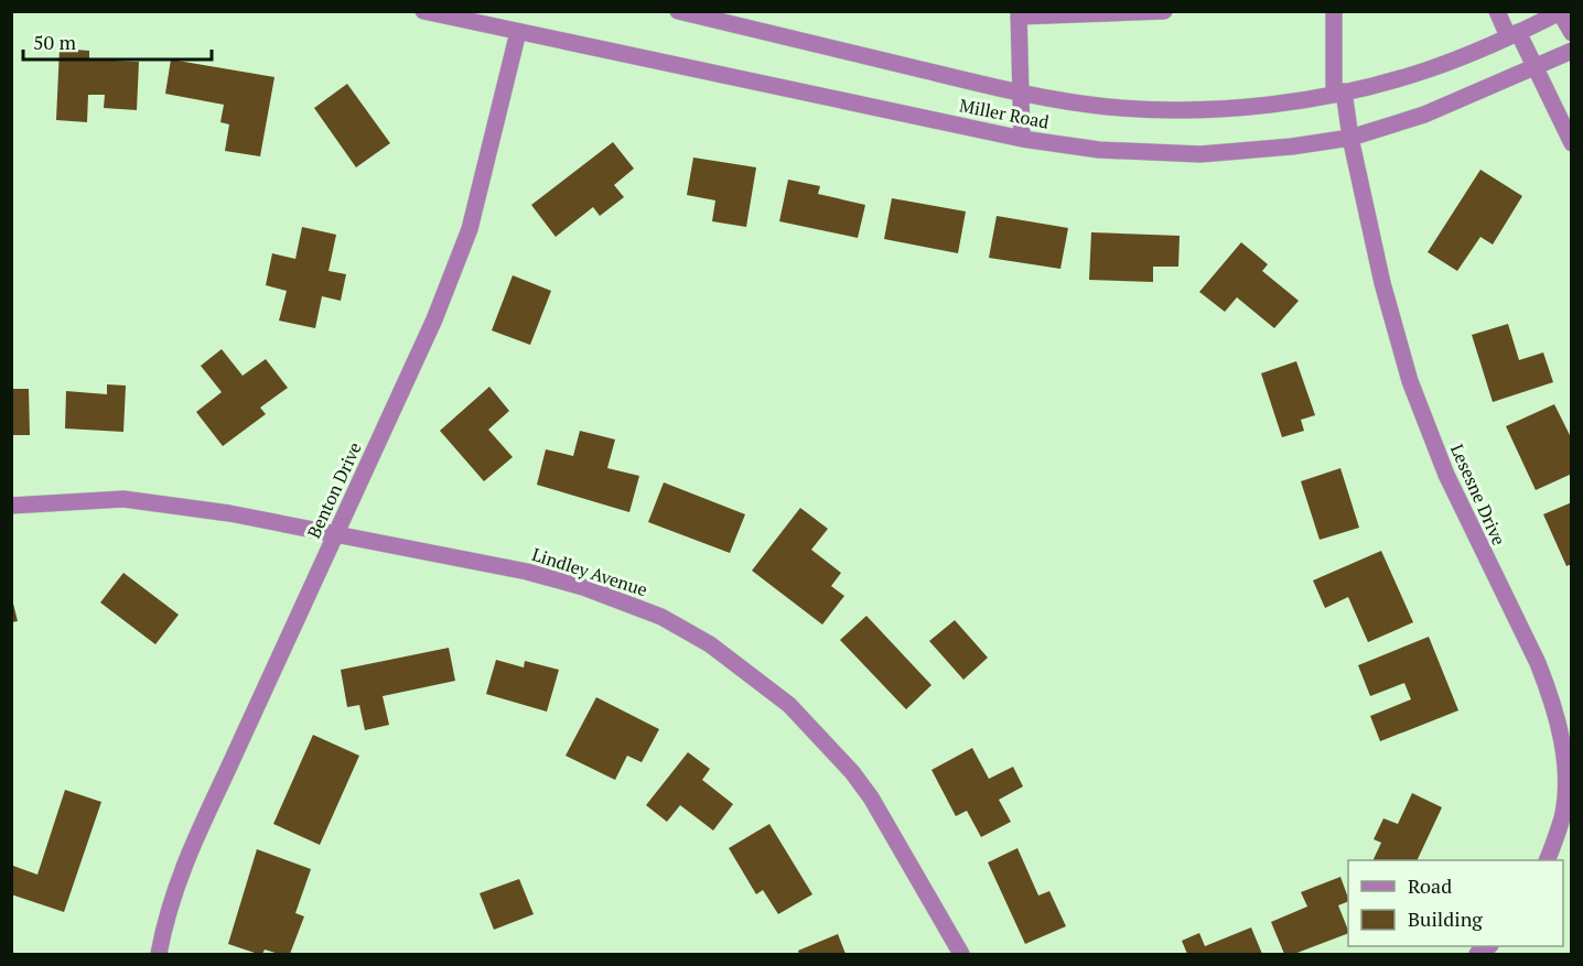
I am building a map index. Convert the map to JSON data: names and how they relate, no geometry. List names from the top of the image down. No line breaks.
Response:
{"streets":{"street":["Miller Road","Benton Drive","Lesesne Drive","Lindley Avenue"]},"crossings":[["Miller Road","Benton Drive"],["Miller Road","Lesesne Drive"],["Benton Drive","Lindley Avenue"]],"legend":["Road","Building"],"scale_bar":"50 m"}
